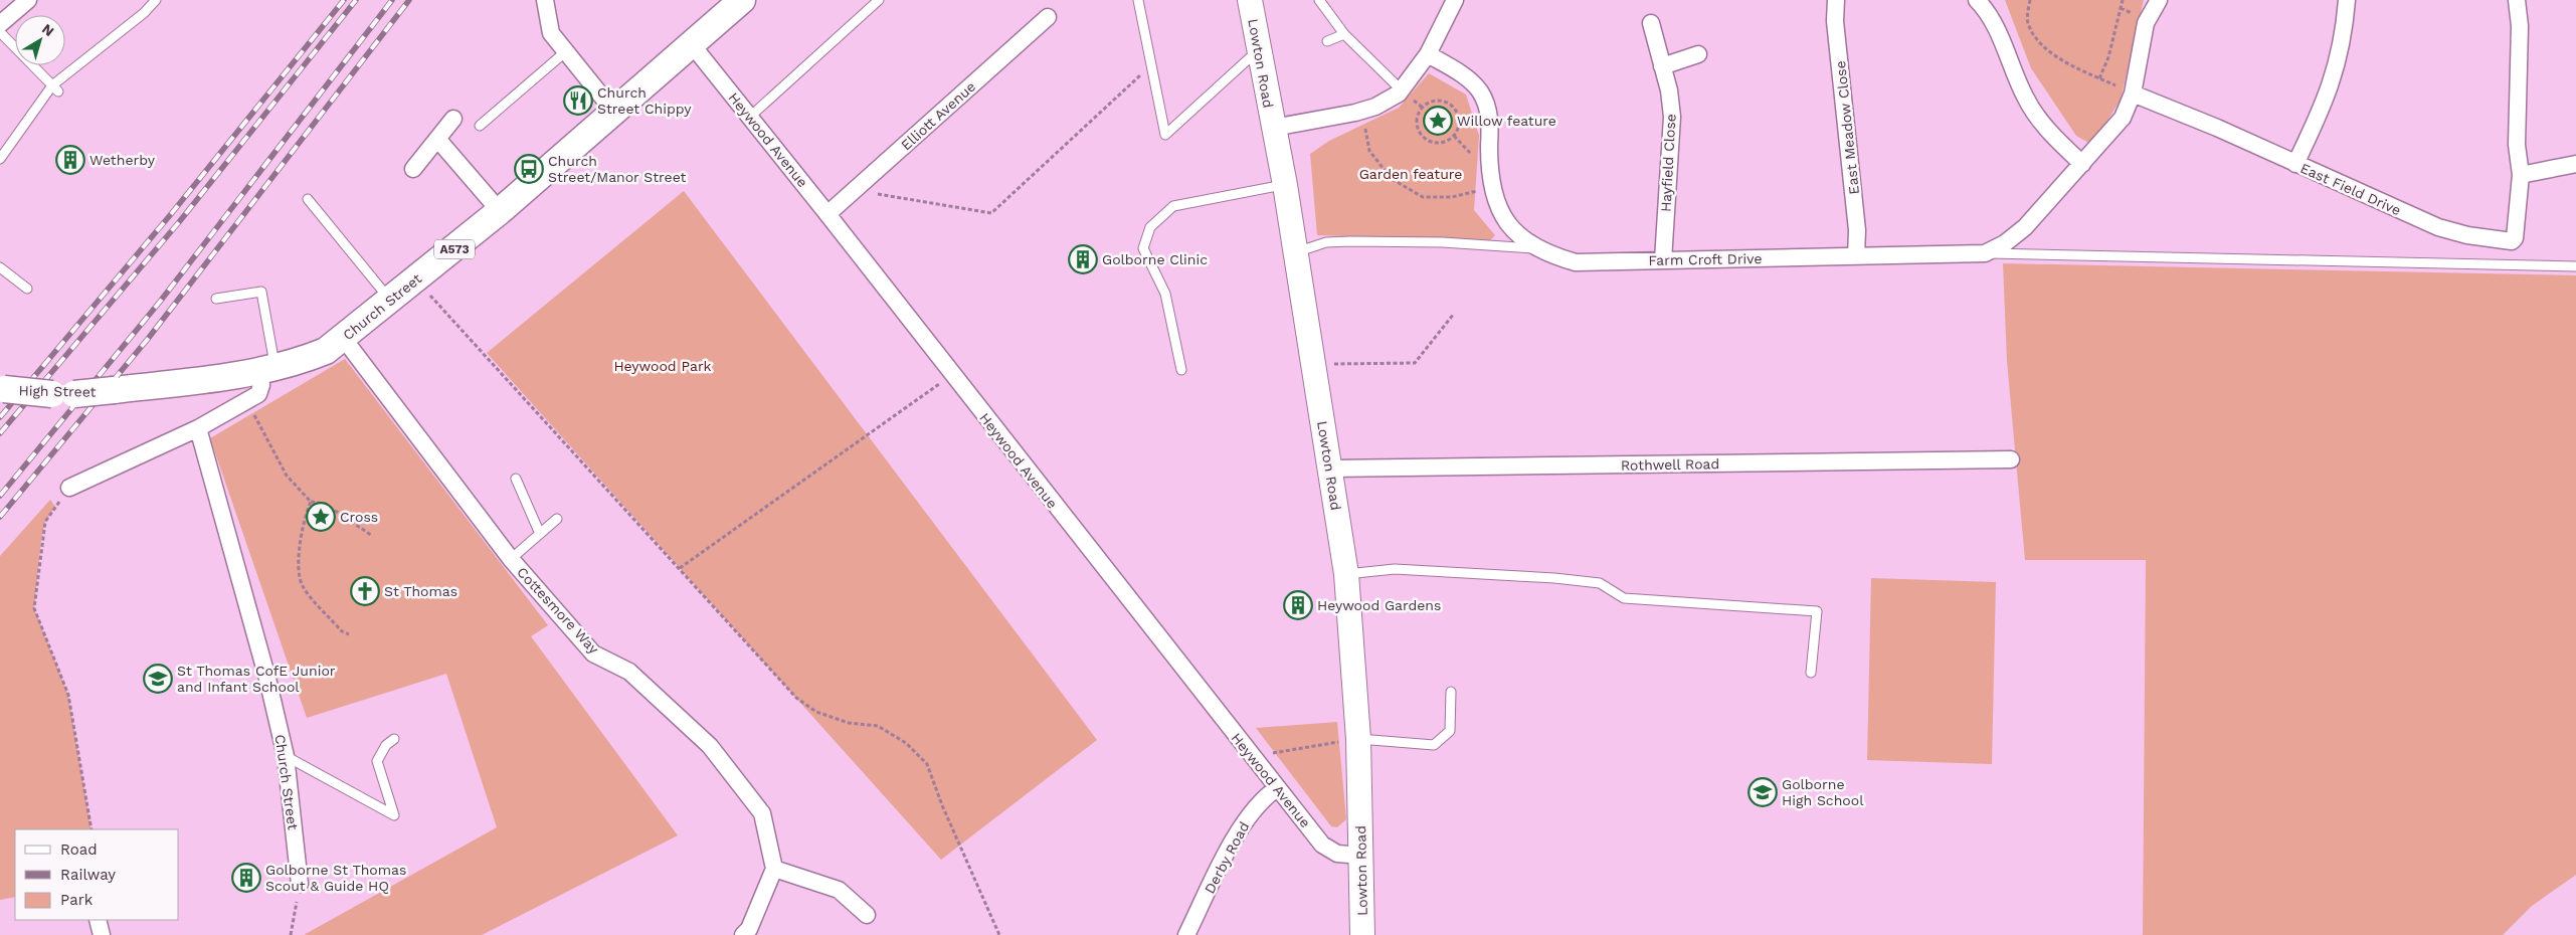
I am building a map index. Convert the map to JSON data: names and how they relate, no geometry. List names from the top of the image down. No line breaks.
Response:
{"streets":{"main road":["Lowton Road","A573","Church Street","High Street"],"street":["Elliott Avenue","East Meadow Close","Heywood Avenue","Hayfield Close","East Field Drive","Farm Croft Drive","Rothwell Road","Cottesmore Way","Derby Road"]},"crossings":[["Lowton Road","Heywood Avenue"],["Lowton Road","Rothwell Road"],["Elliott Avenue","Heywood Avenue"],["East Meadow Close","Farm Croft Drive"],["Heywood Avenue","Church Street"],["Heywood Avenue","Derby Road"],["Hayfield Close","Farm Croft Drive"],["East Field Drive","Farm Croft Drive"],["Church Street","High Street"],["Church Street","Cottesmore Way"]],"parks":["Garden feature","Heywood Park"],"places":{"restaurant":["Church Street Chippy"],"place":["Willow feature","Cross"],"building":["Wetherby","Golborne Clinic","Heywood Gardens","Golborne St Thomas Scout & Guide HQ"],"bus stop":["Church Street/Manor Street"],"church":["St Thomas"],"school or university":["St Thomas CofE Junior and Infant School","Golborne High School"]},"legend":["Road","Railway","Park"],"north":"top right"}
